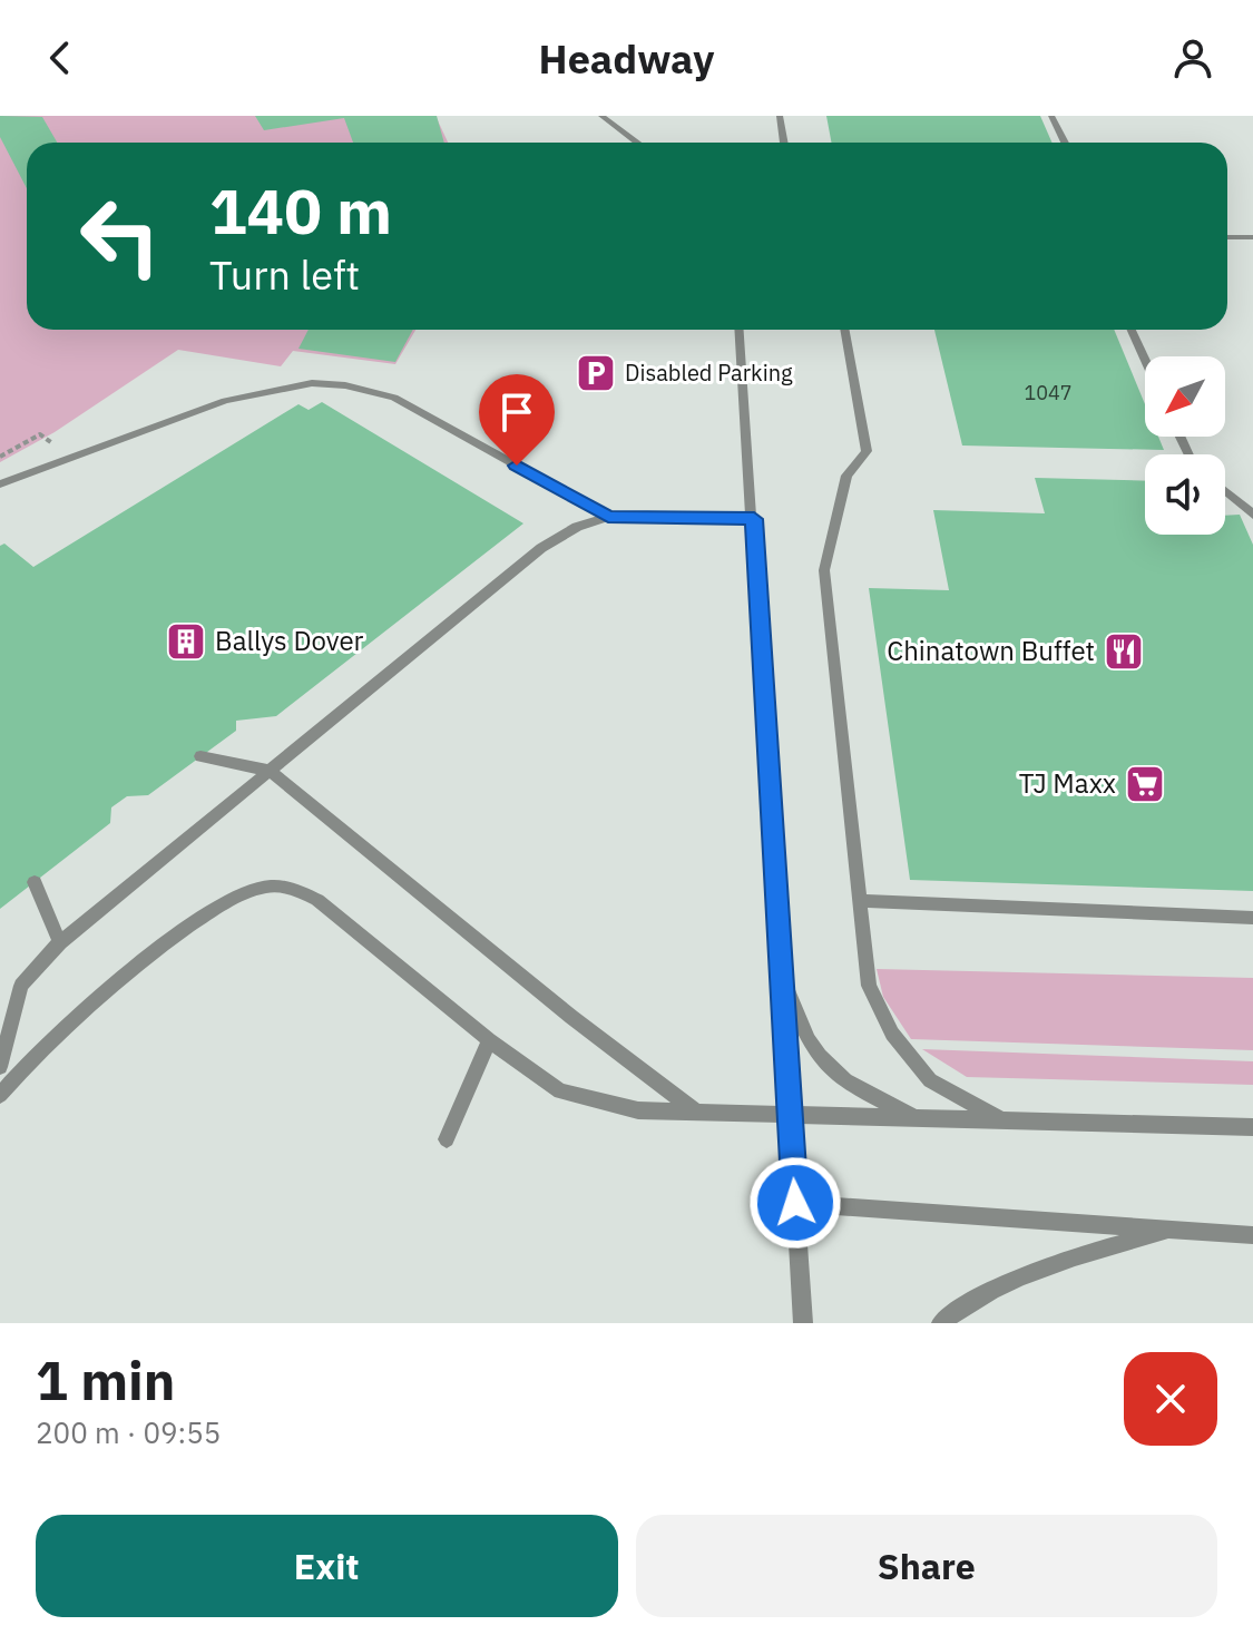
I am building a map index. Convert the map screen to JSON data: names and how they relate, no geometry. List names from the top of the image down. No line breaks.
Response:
{"places":{"parking":["Disabled Parking"],"building":["Ballys Dover"],"restaurant":["Chinatown Buffet"],"supermarket":["TJ Maxx"]},"house_numbers":["1047"],"north":"bottom left","page":{"header":"Headway","turn":["140 m","Turn left"],"heading":["1 min","200 m · 09:55"],"buttons":["Exit","Share"]}}
